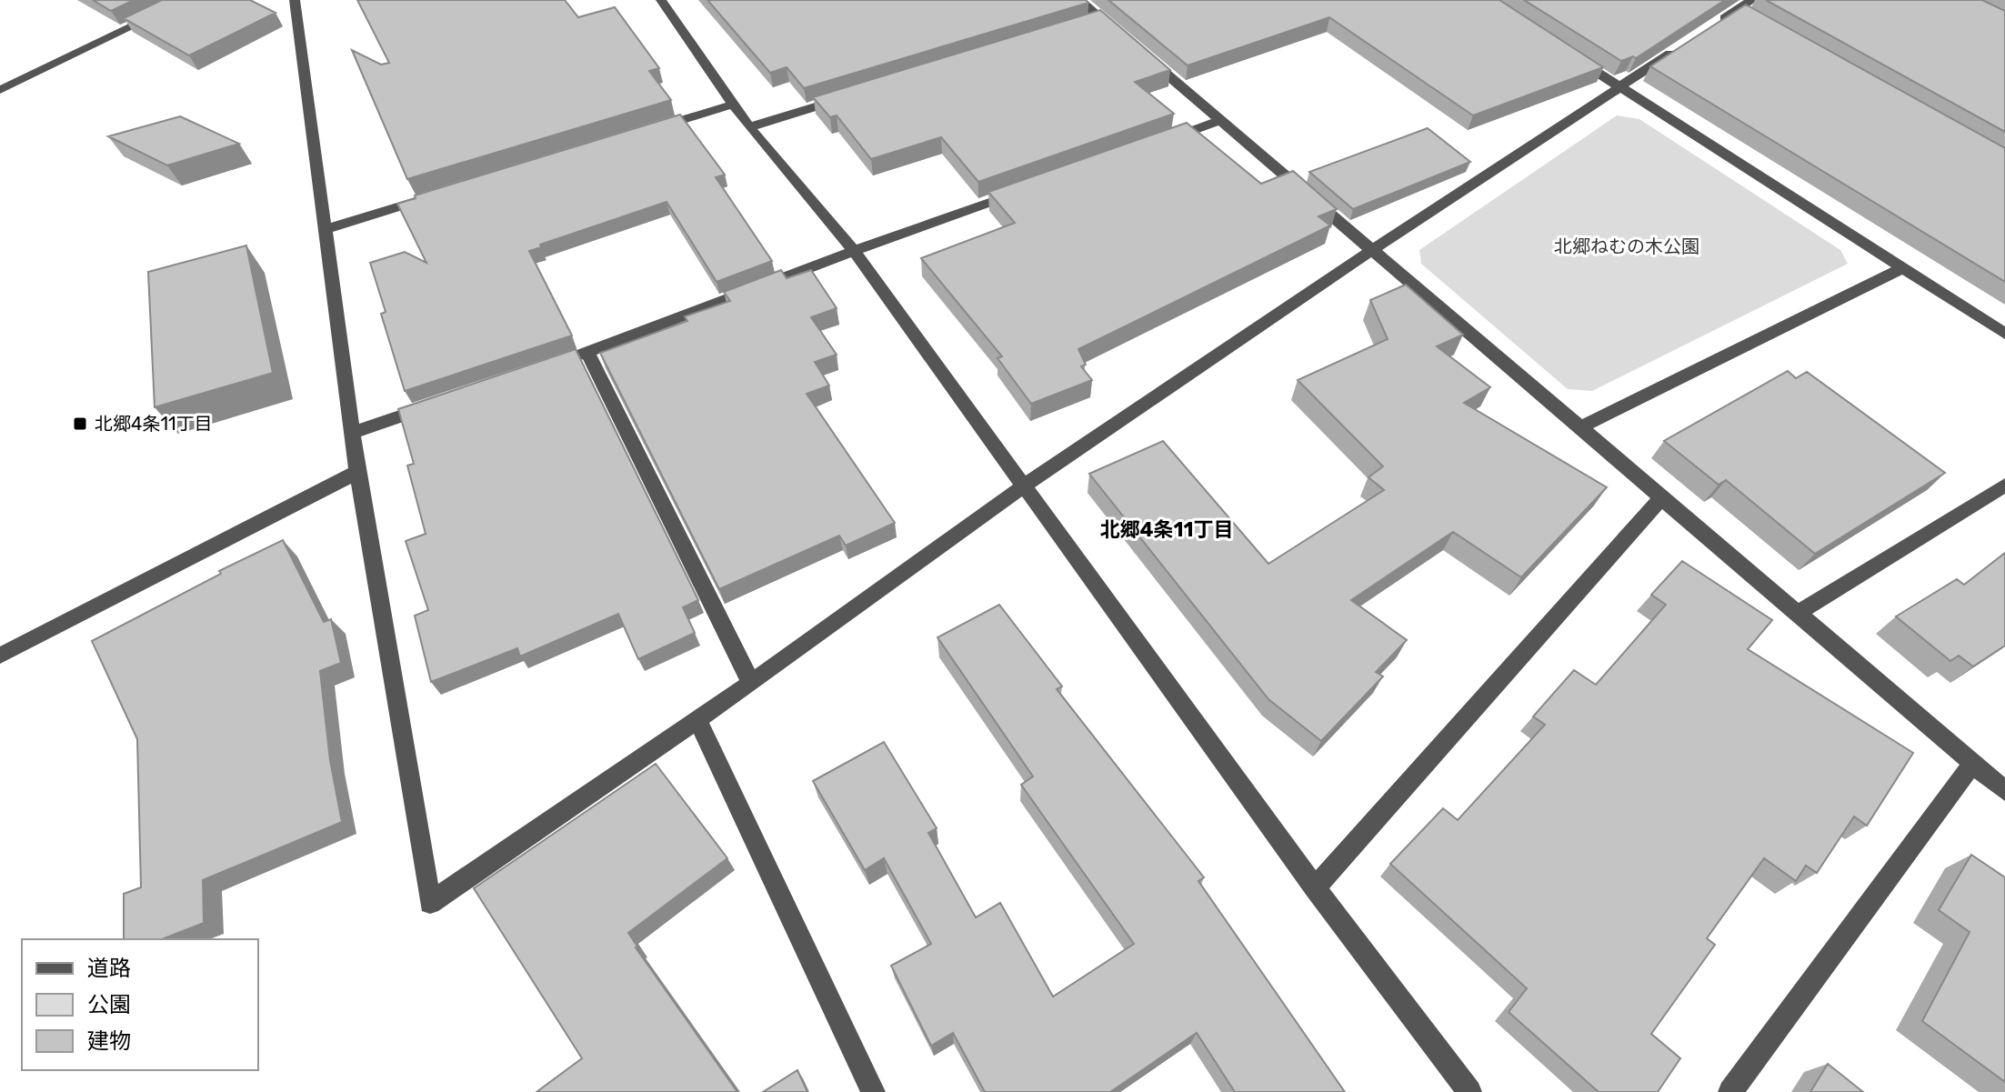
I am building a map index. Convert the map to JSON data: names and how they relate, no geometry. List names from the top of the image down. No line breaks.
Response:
{"districts":["北郷4条11丁目"],"parks":["北郷ねむの木公園"],"places":{"transit":["北郷4条11丁目"]},"legend":["道路","公園","建物"]}
